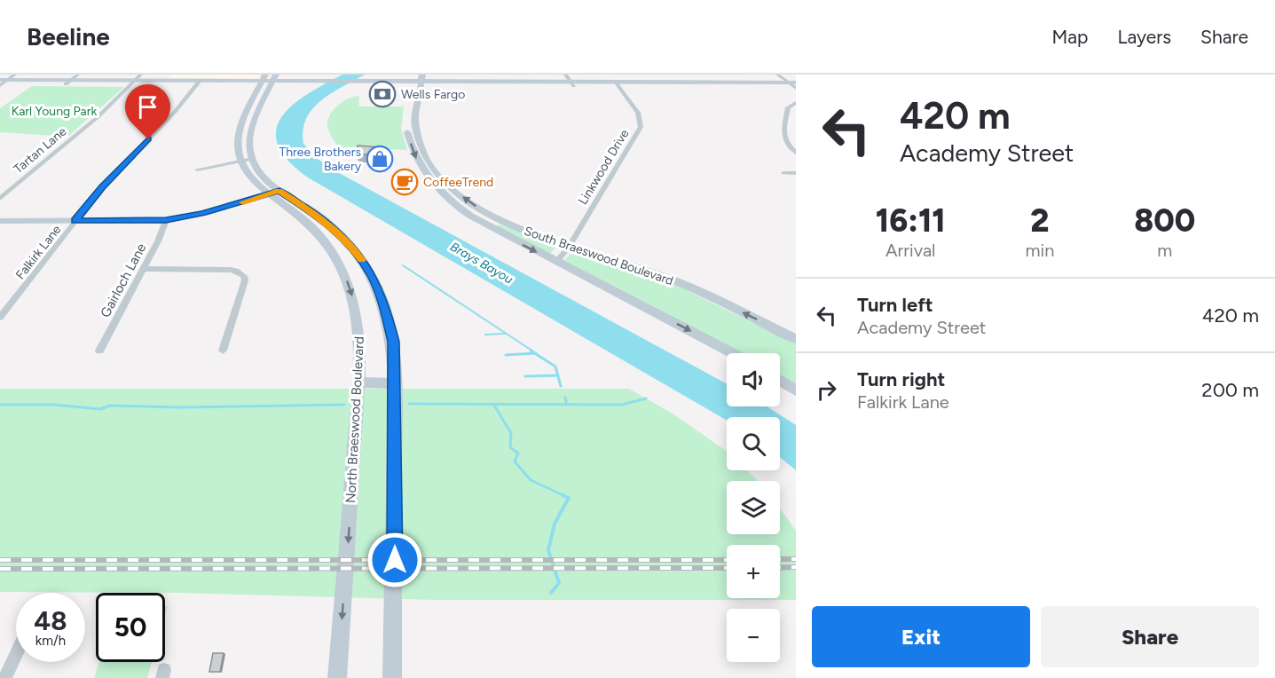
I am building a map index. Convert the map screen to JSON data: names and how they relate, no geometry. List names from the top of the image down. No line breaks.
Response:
{"streets":{"main road":["South Braeswood Boulevard","North Braeswood Boulevard"],"street":["Tartan Lane","Linkwood Drive","Falkirk Lane","Gairloch Lane"]},"crossings":[["Linkwood Drive","South Braeswood Boulevard"]],"water":["Brays Bayou"],"parks":["Karl Young Park"],"places":{"bank":["Wells Fargo"],"shop":["Three Brothers Bakery"],"cafe":["CoffeeTrend"]},"page":{"header":"Beeline","nav":["Map","Layers","Share"],"turn":["420 m","Academy Street"],"eta":["16:11","Arrival","2","min","800","m"],"list":[{"name":"Turn left","note":"Academy Street","value":"420 m"},{"name":"Turn right","note":"Falkirk Lane","value":"200 m"}],"map_buttons":["+","−"],"speed":"48 km/h","limit":"50","buttons":["Exit","Share"]}}
